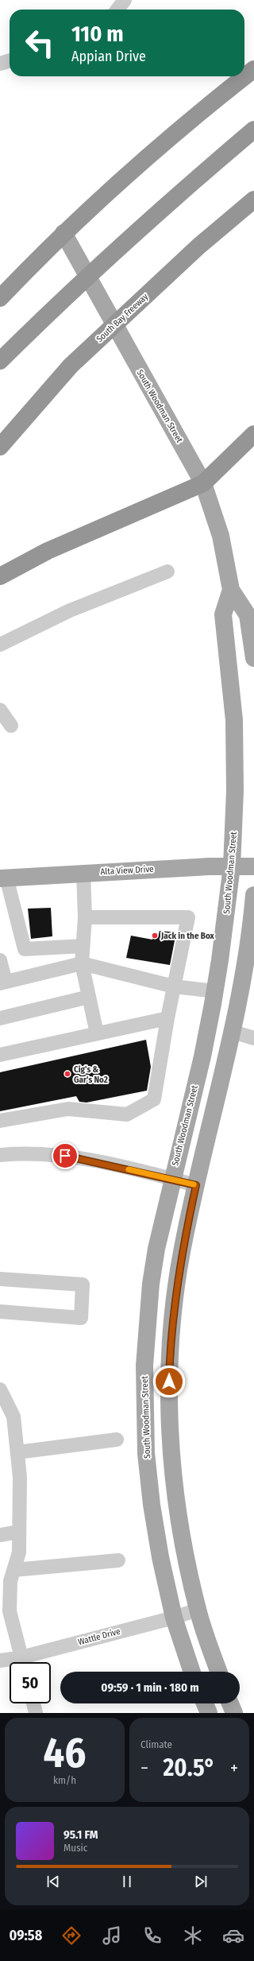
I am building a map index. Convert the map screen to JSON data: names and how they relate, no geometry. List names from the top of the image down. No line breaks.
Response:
{"streets":{"highway":["South Bay Freeway"],"main road":["South Woodman Street","Alta View Drive"],"street":["Wattle Drive"]},"crossings":[["South Woodman Street","Alta View Drive"],["South Woodman Street","Wattle Drive"]],"places":["Jack in the Box","Cig's & Gar's No2"],"page":{"turn":["110 m","Appian Drive"],"limit":"50","trip":"09:59 · 1 min · 180 m","tile":[["46","km/h"],"Climate"],"heat":["−","20.5°","+"],"song":["95.1 FM","Music"],"tabs":"09:58"}}
